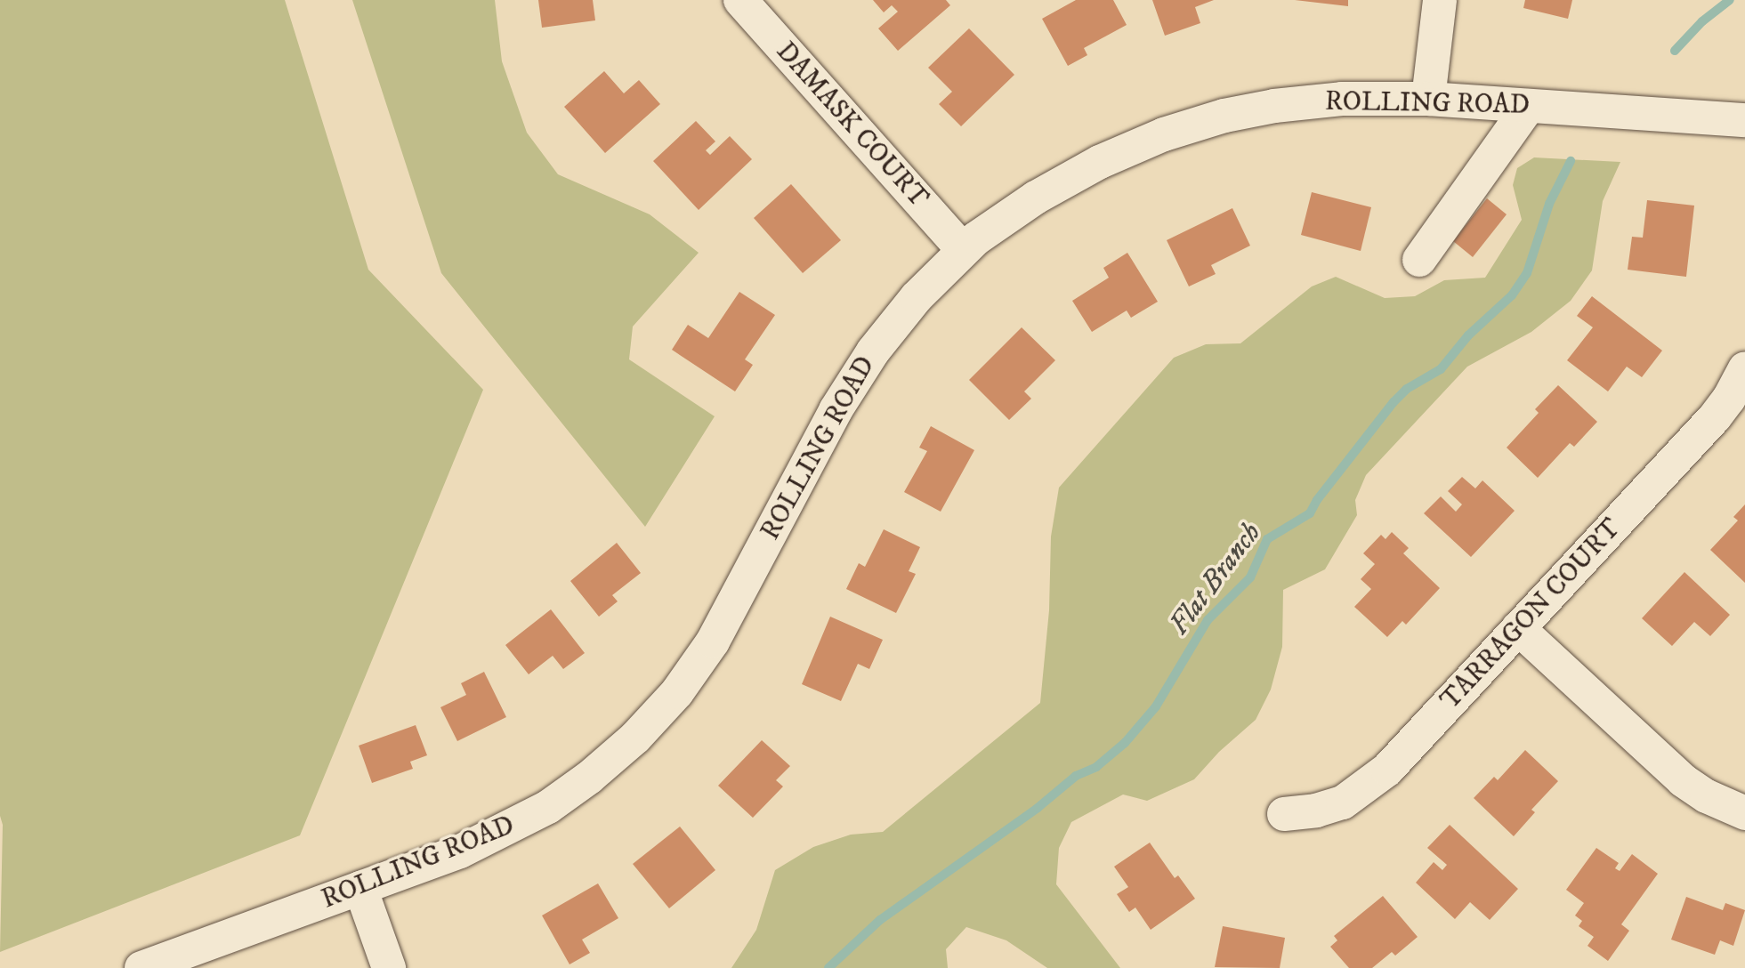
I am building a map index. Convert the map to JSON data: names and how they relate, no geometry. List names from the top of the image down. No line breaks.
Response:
{"streets":{"street":["ROLLING ROAD","DAMASK COURT","TARRAGON COURT"]},"crossings":[["ROLLING ROAD","DAMASK COURT"]],"water":["Flat Branch"]}
